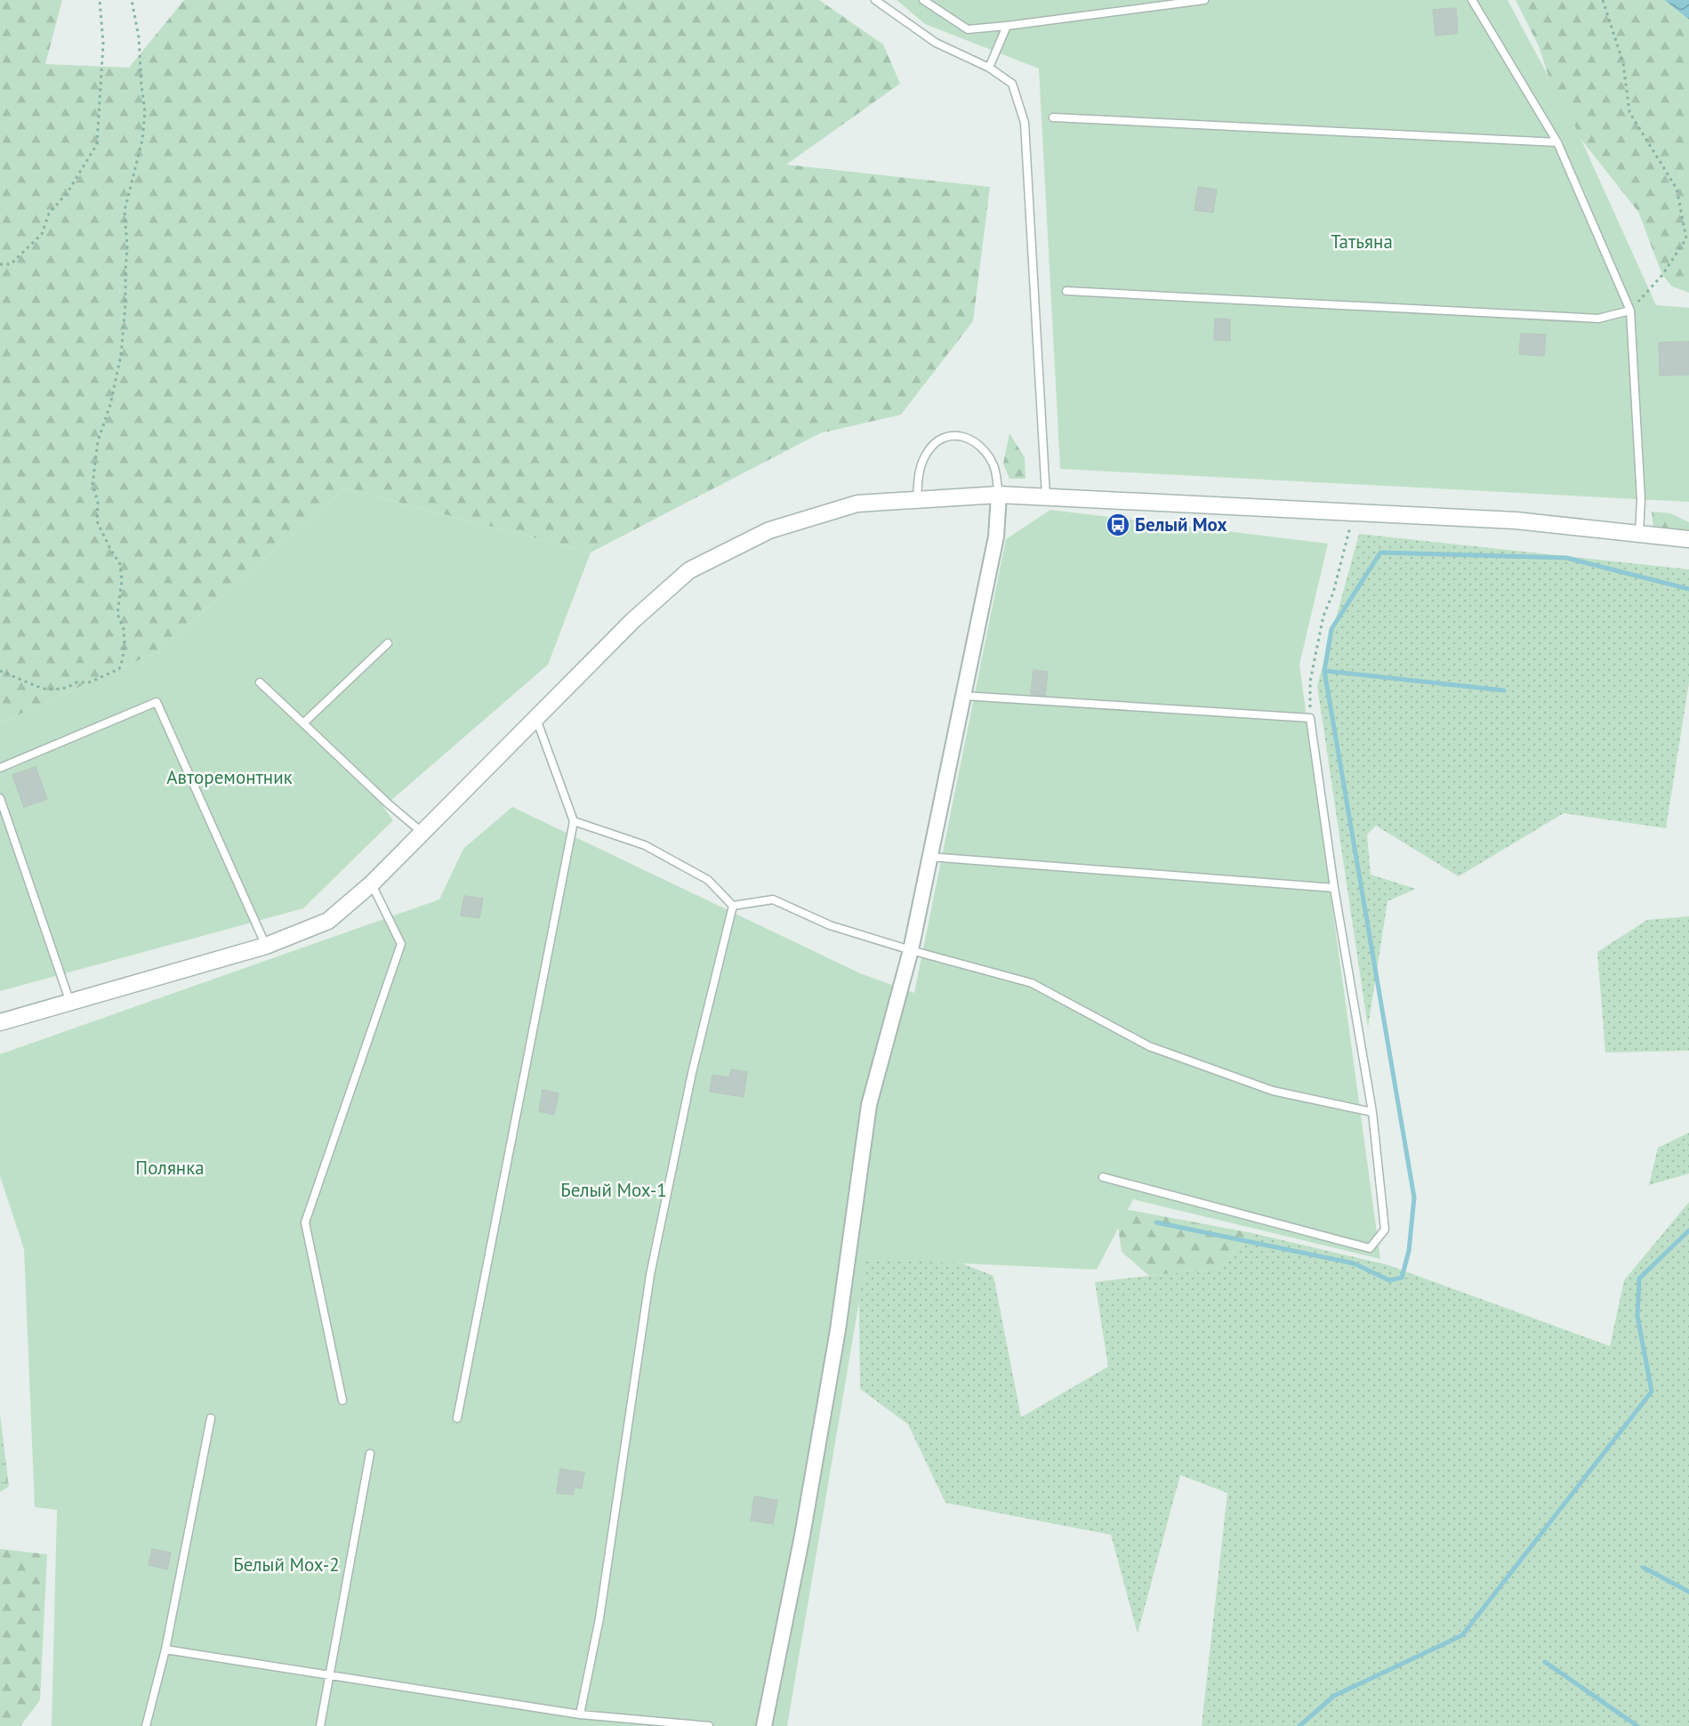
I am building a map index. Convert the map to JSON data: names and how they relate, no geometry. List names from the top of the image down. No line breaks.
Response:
{"parks":["Татьяна","Авторемонтник","Полянка","Белый Мох-1","Белый Мох-2"],"places":{"bus stop":["Белый Мох"]}}
